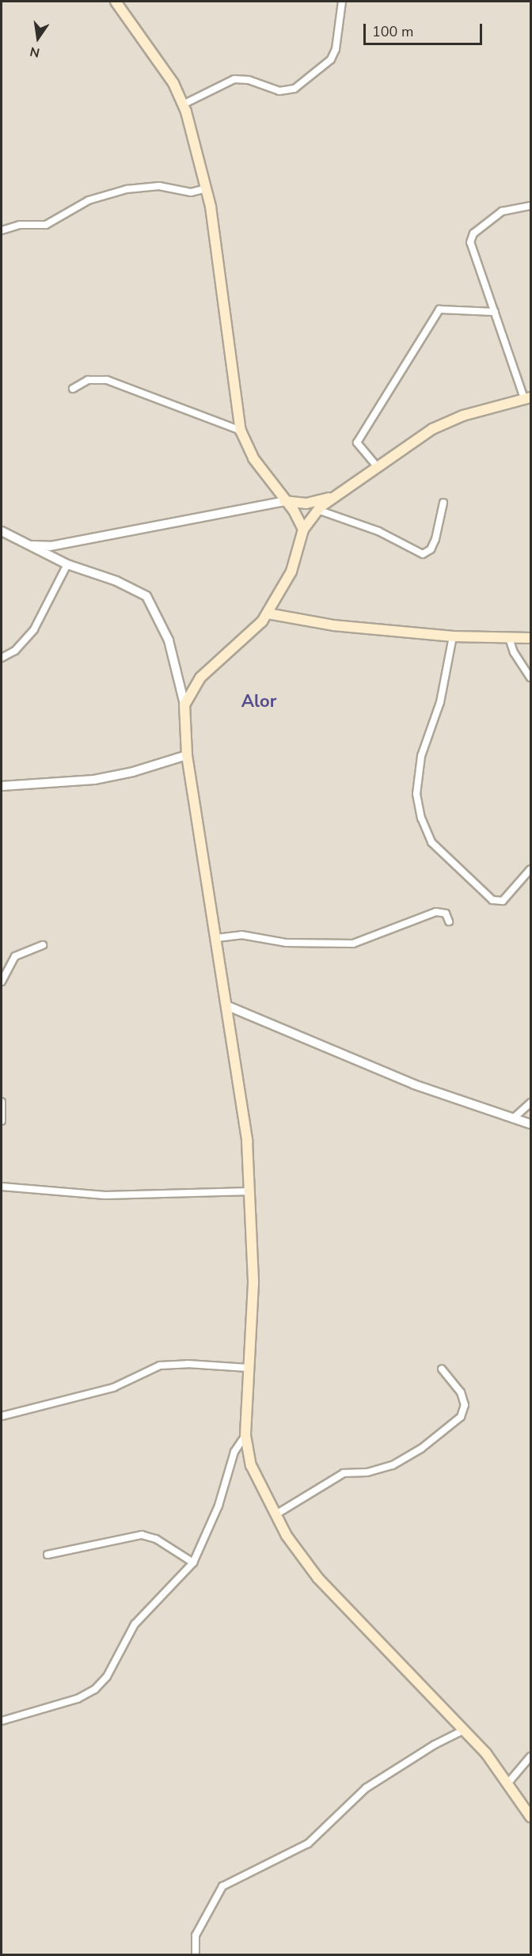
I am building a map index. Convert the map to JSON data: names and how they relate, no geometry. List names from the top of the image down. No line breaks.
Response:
{"districts":["Alor"],"scale_bar":"100 m","north":"bottom"}
